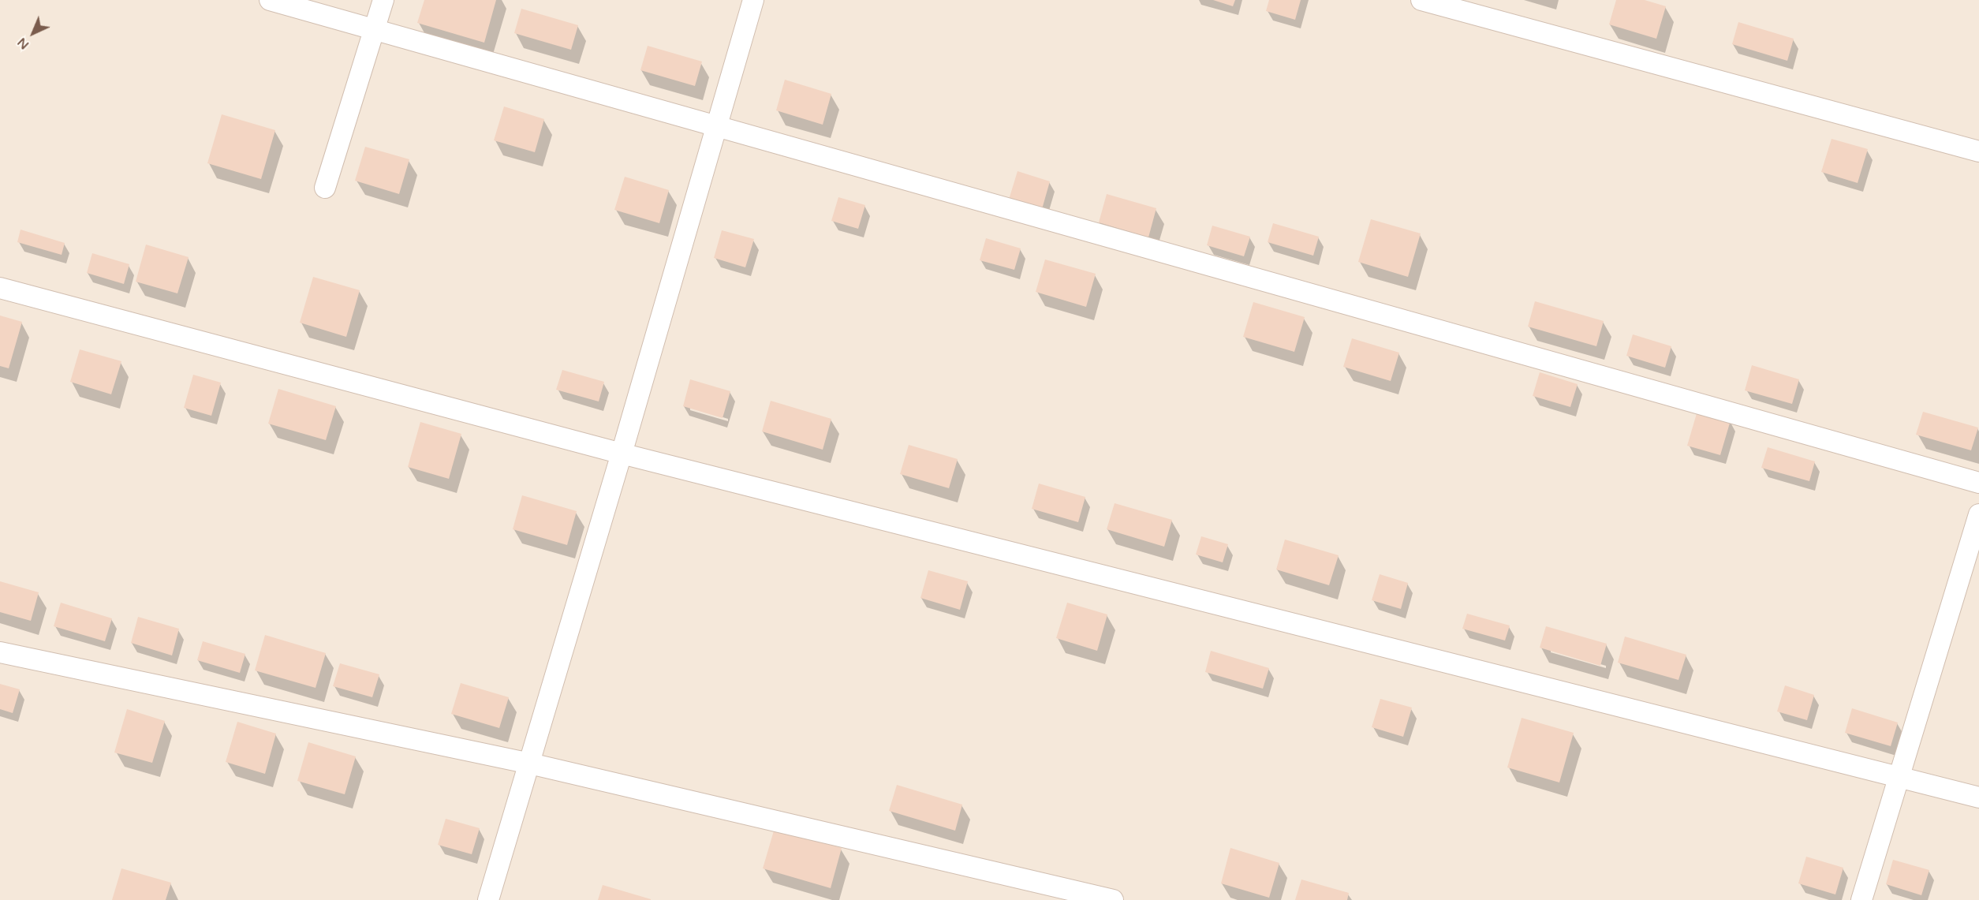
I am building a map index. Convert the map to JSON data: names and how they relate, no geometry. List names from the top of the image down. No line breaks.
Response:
{"north":"bottom left"}
